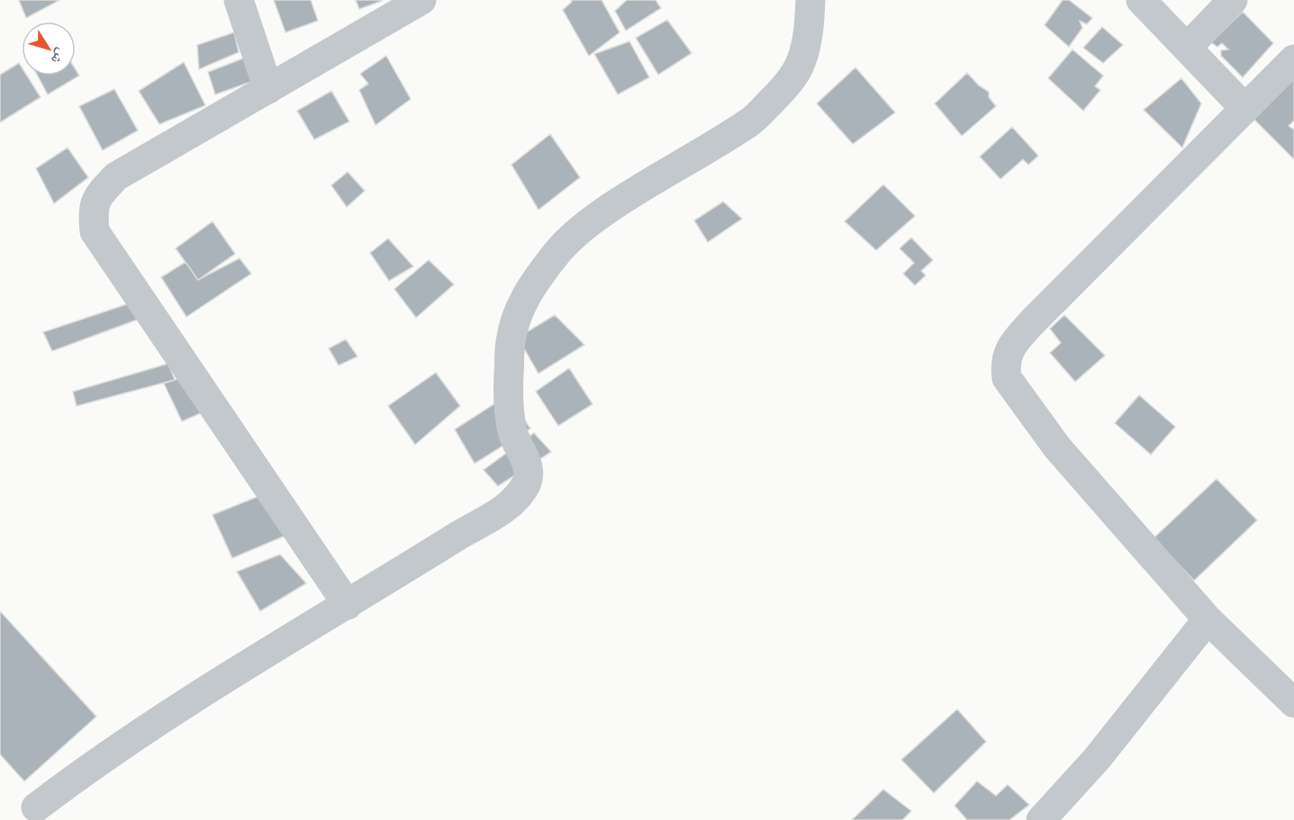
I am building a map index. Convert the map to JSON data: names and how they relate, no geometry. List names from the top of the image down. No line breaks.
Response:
{"north":"bottom right"}
